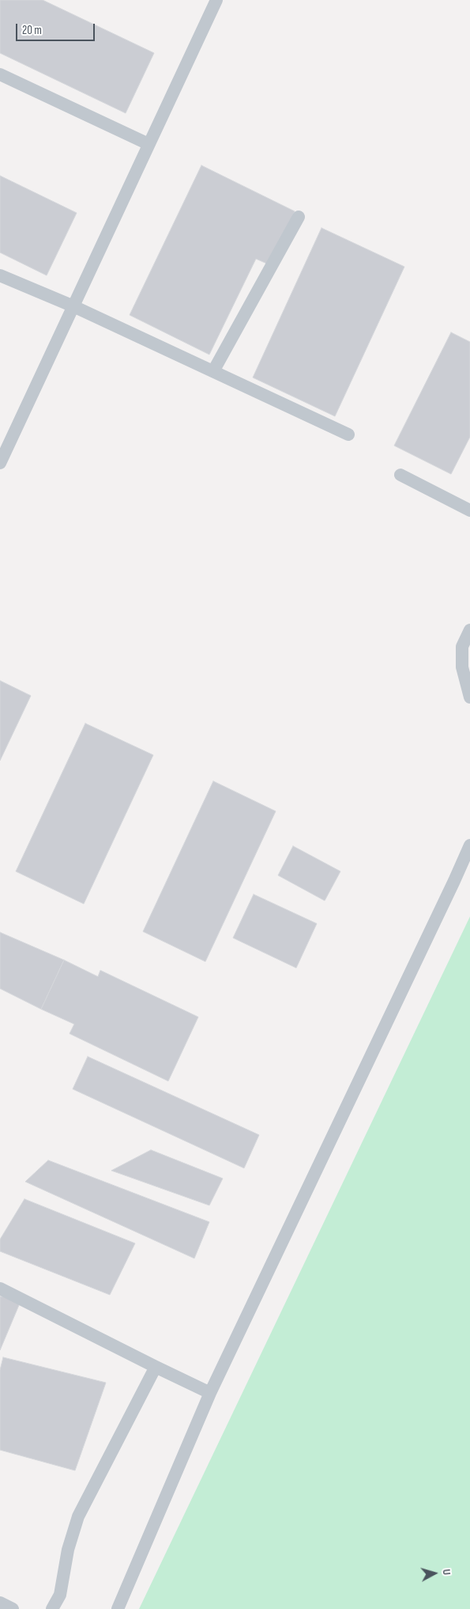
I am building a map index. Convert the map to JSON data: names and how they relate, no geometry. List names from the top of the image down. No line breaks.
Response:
{"scale_bar":"20 m","north":"right"}
